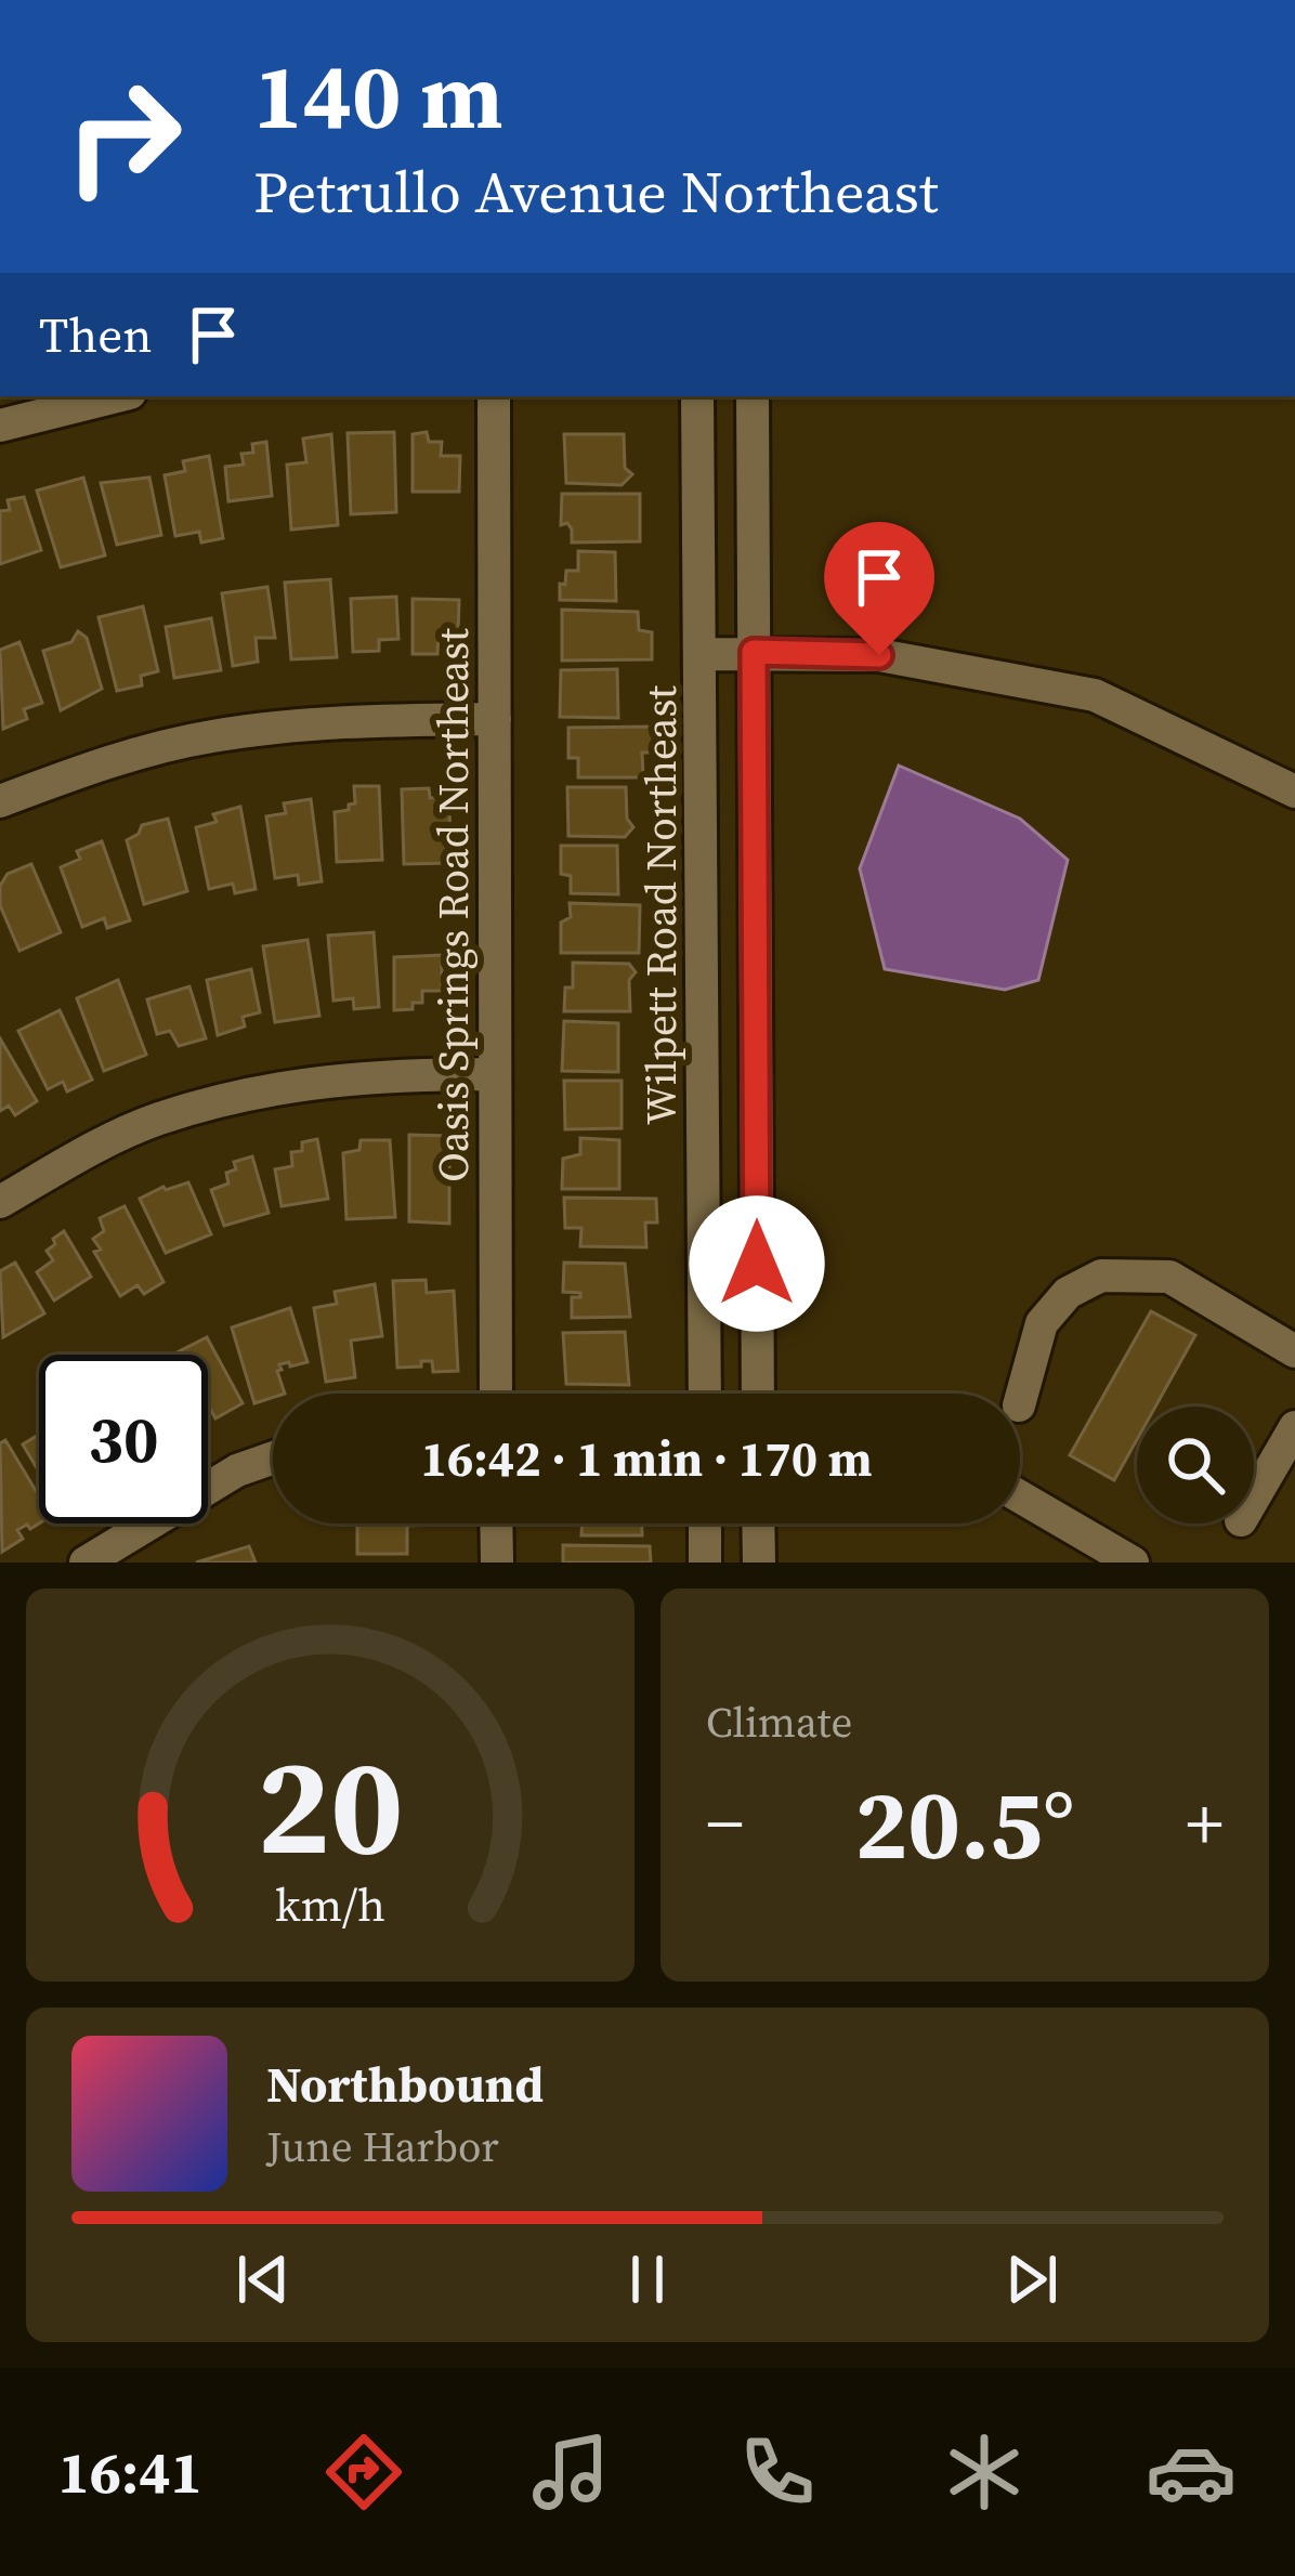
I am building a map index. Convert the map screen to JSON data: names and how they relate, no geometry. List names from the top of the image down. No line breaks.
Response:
{"streets":{"street":["Oasis Springs Road Northeast","Wilpett Road Northeast"]},"page":{"turn":["140 m","Petrullo Avenue Northeast"],"then":"Then","limit":"30","trip":"16:42 · 1 min · 170 m","tile":"Climate","heat":["−","20.5°","+"],"song":["Northbound","June Harbor"],"tabs":"16:41","gauge":["20","km/h"]}}
